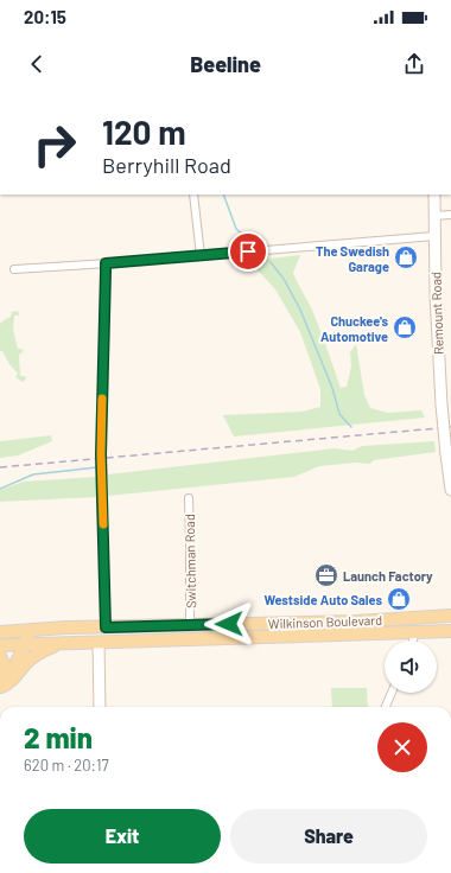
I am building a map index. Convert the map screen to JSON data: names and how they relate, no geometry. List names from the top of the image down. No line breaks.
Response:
{"streets":{"main road":["Remount Road","Wilkinson Boulevard"],"street":["Switchman Road"]},"crossings":[["Switchman Road","Wilkinson Boulevard"]],"places":{"shop":["The Swedish Garage","Chuckee's Automotive","Westside Auto Sales"],"office":["Launch Factory"]},"page":{"status":"20:15","header":"Beeline","turn":["120 m","Berryhill Road"],"heading":["2 min","620 m · 20:17"],"buttons":["Exit","Share"]}}
